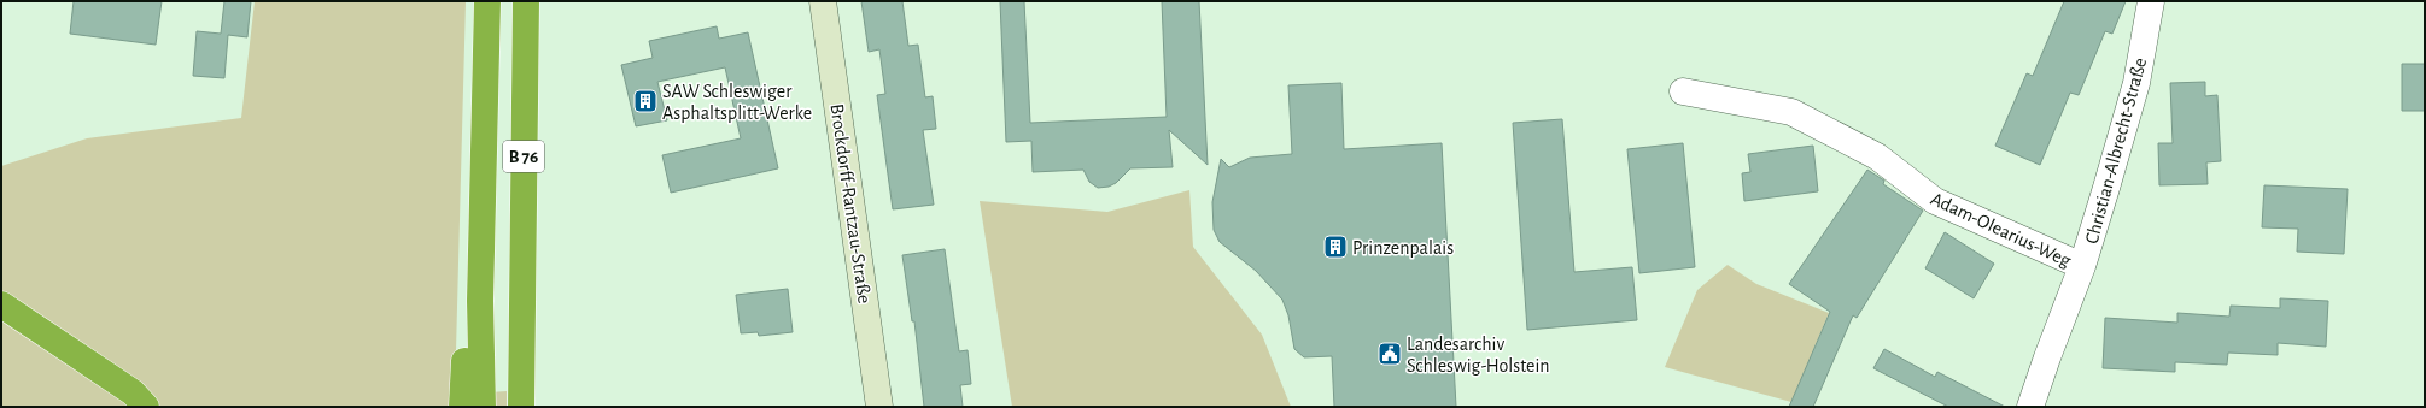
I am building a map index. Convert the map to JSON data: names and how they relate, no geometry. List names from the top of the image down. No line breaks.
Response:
{"streets":{"highway":["B 76"],"street":["Christian-Albrecht-Straße","Brockdorff-Rantzau-Straße","Adam-Olearius-Weg"]},"crossings":[["Christian-Albrecht-Straße","Adam-Olearius-Weg"]],"places":{"building":["SAW Schleswiger Asphaltsplitt-Werke","Prinzenpalais"],"public building":["Landesarchiv Schleswig-Holstein"]}}
